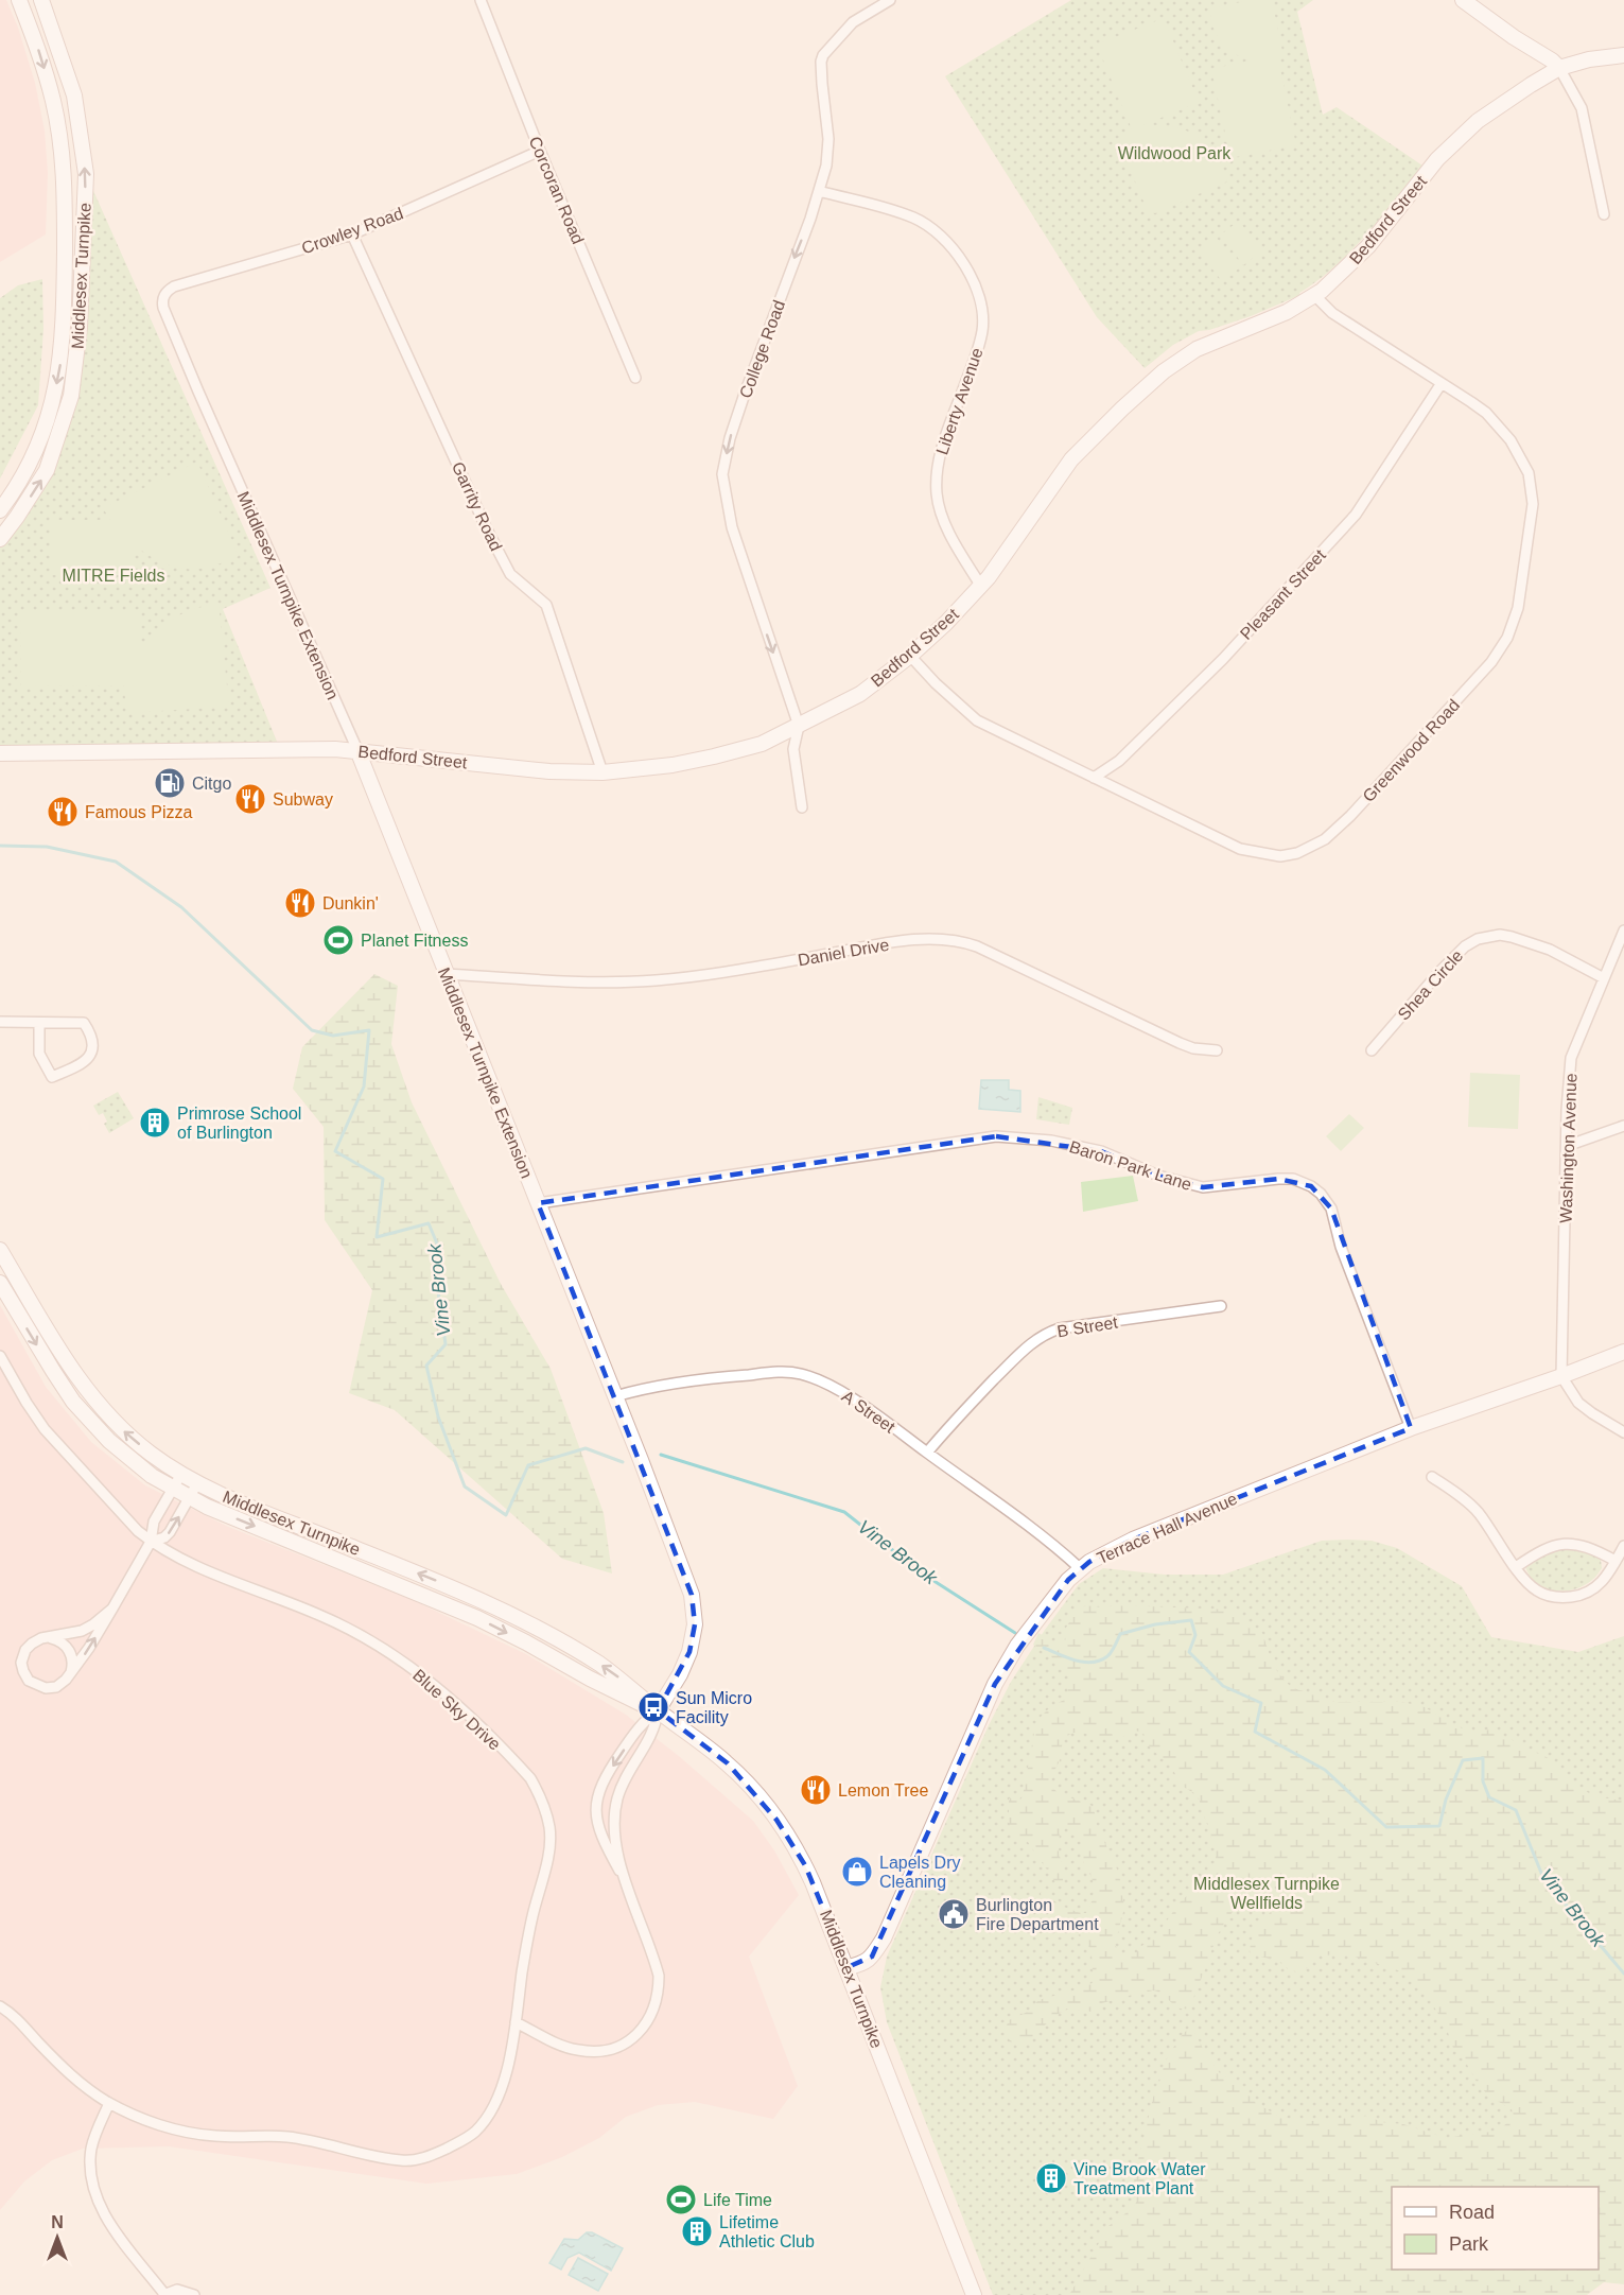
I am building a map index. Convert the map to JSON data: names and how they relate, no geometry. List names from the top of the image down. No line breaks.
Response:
{"streets":{"main road":["Bedford Street","Middlesex Turnpike","Middlesex Turnpike Extension","Terrace Hall Avenue"],"street":["Corcoran Road","Crowley Road","College Road","Liberty Avenue","Garrity Road","Pleasant Street","Greenwood Road","Daniel Drive","Shea Circle","Washington Avenue","Baron Park Lane","B Street","A Street","Blue Sky Drive"]},"crossings":[["Corcoran Road","Crowley Road"],["Bedford Street","College Road"],["Bedford Street","Liberty Avenue"],["Bedford Street","Garrity Road"],["Bedford Street","Middlesex Turnpike Extension"],["Bedford Street","Greenwood Road"],["Crowley Road","Garrity Road"],["Crowley Road","Middlesex Turnpike Extension"],["Middlesex Turnpike","Middlesex Turnpike Extension"],["Middlesex Turnpike","Terrace Hall Avenue"],["College Road","Liberty Avenue"],["Pleasant Street","Greenwood Road"],["Middlesex Turnpike Extension","Daniel Drive"],["Middlesex Turnpike Extension","Baron Park Lane"],["Middlesex Turnpike Extension","A Street"],["Shea Circle","Washington Avenue"],["Washington Avenue","Terrace Hall Avenue"],["Baron Park Lane","Terrace Hall Avenue"],["B Street","A Street"],["A Street","Terrace Hall Avenue"]],"one_way":["College Road"],"water":["Vine Brook"],"parks":["Wildwood Park","MITRE Fields","Middlesex Turnpike Wellfields"],"places":{"fuel station":["Citgo"],"restaurant":["Subway","Famous Pizza","Dunkin'","Lemon Tree"],"sports":["Planet Fitness","Life Time"],"building":["Primrose School of Burlington","Vine Brook Water Treatment Plant","Lifetime Athletic Club"],"bus stop":["Sun Micro Facility"],"shop":["Lapels Dry Cleaning"],"public building":["Burlington Fire Department"]},"legend":["Road","Park"],"north":"top"}
